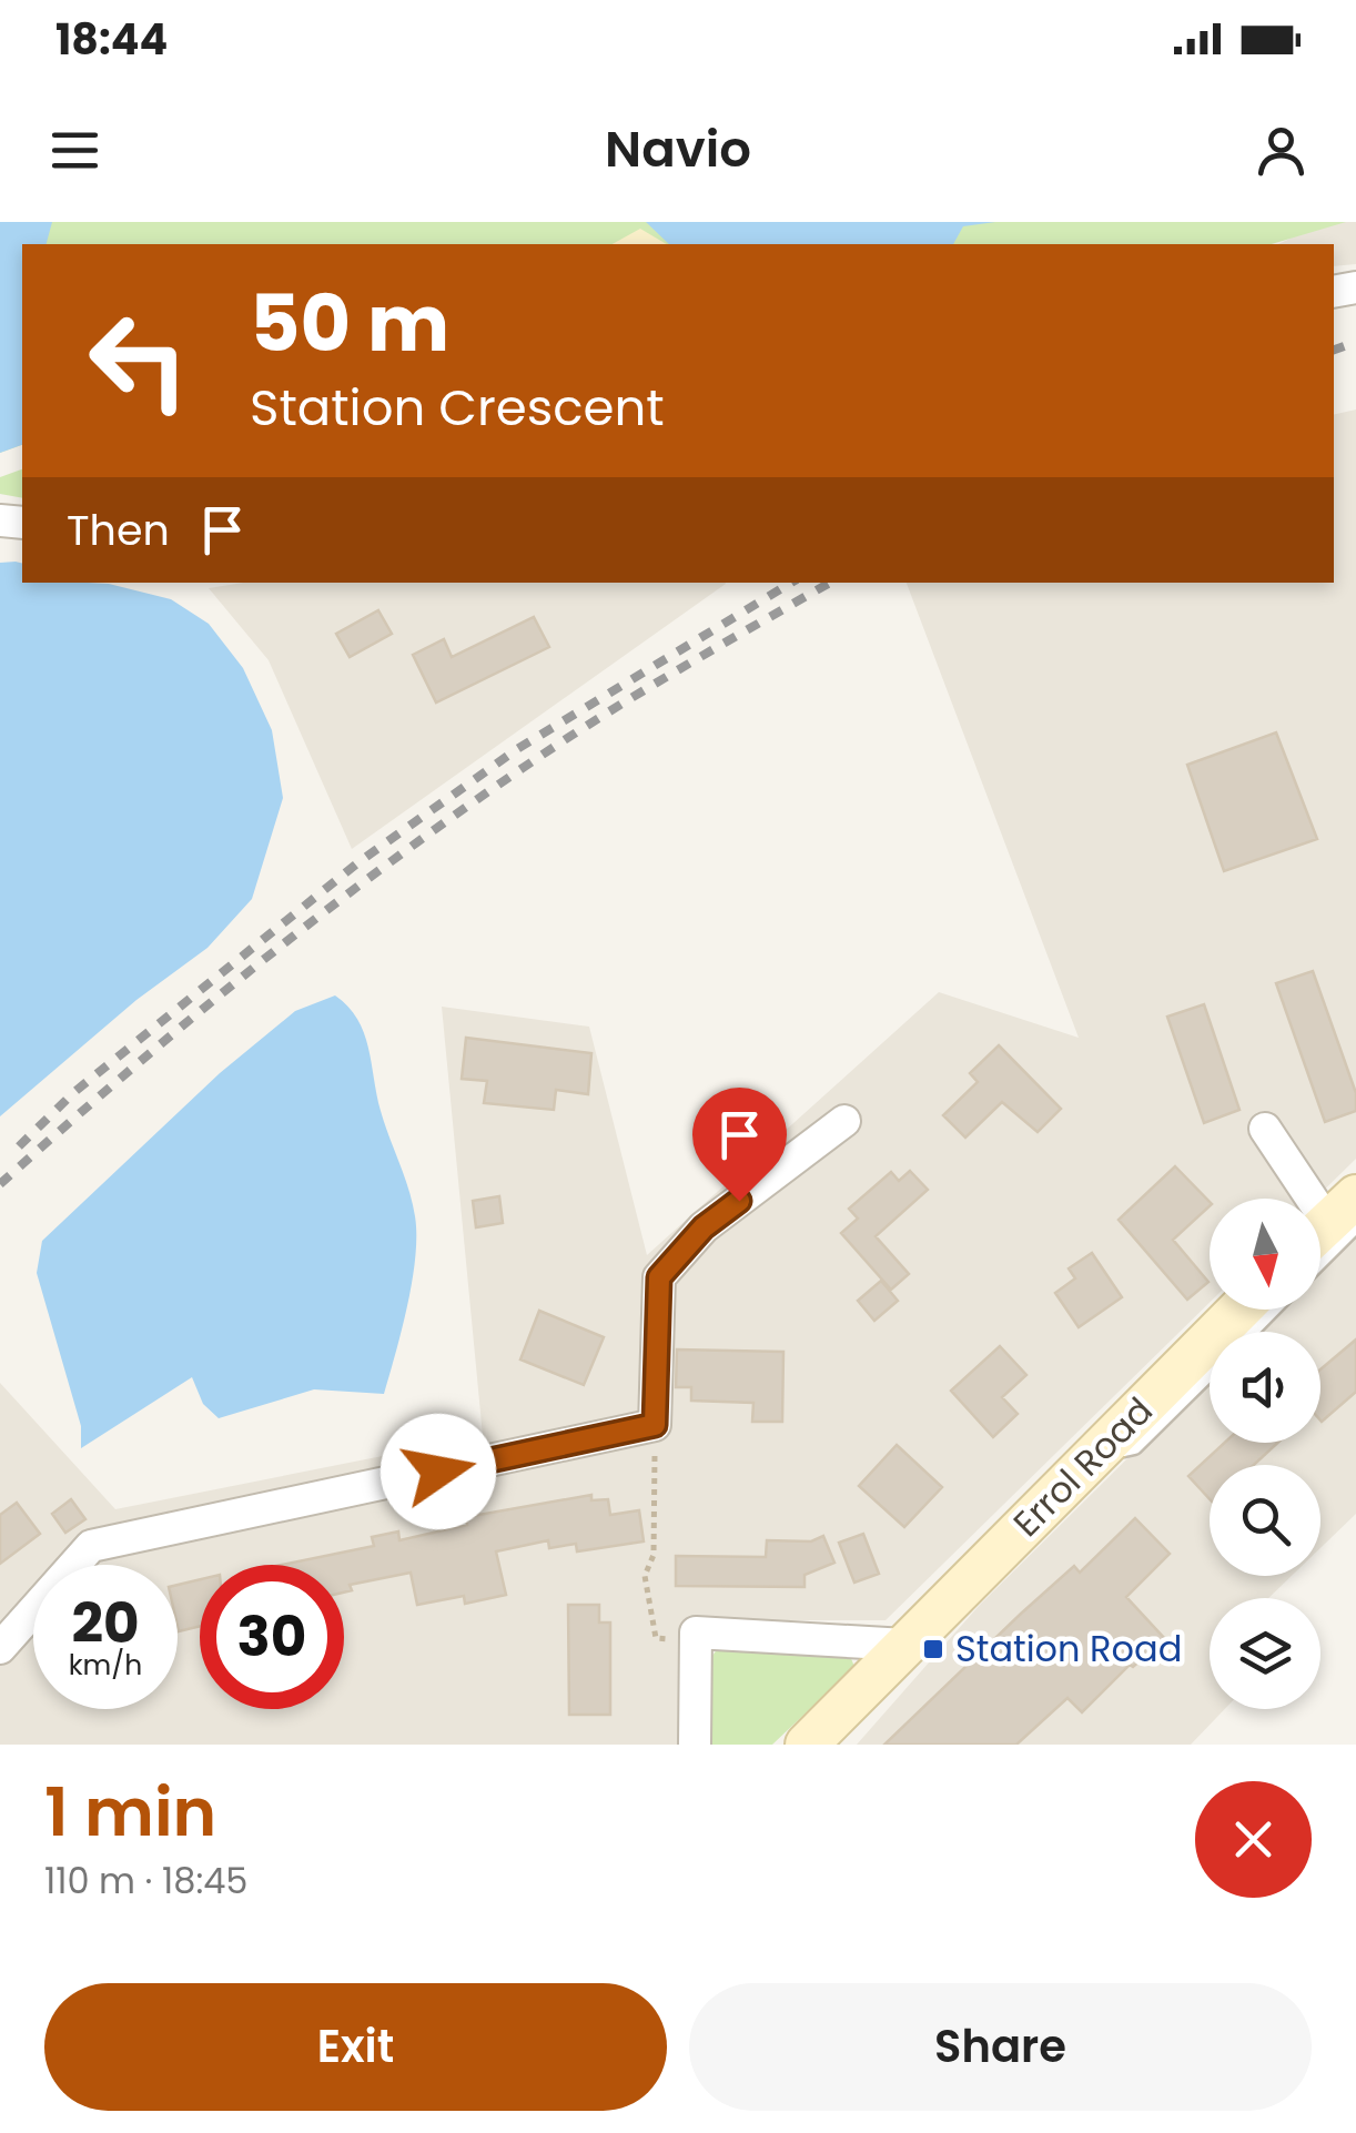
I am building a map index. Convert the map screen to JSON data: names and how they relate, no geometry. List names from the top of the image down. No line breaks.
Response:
{"streets":{"street":["Errol Road"]},"places":{"transit":["Station Road"]},"north":"bottom","page":{"status":"18:44","header":"Navio","turn":["50 m","Station Crescent"],"then":"Then","speed":"20 km/h","limit":"30","heading":["1 min","110 m · 18:45"],"buttons":["Exit","Share"]}}
